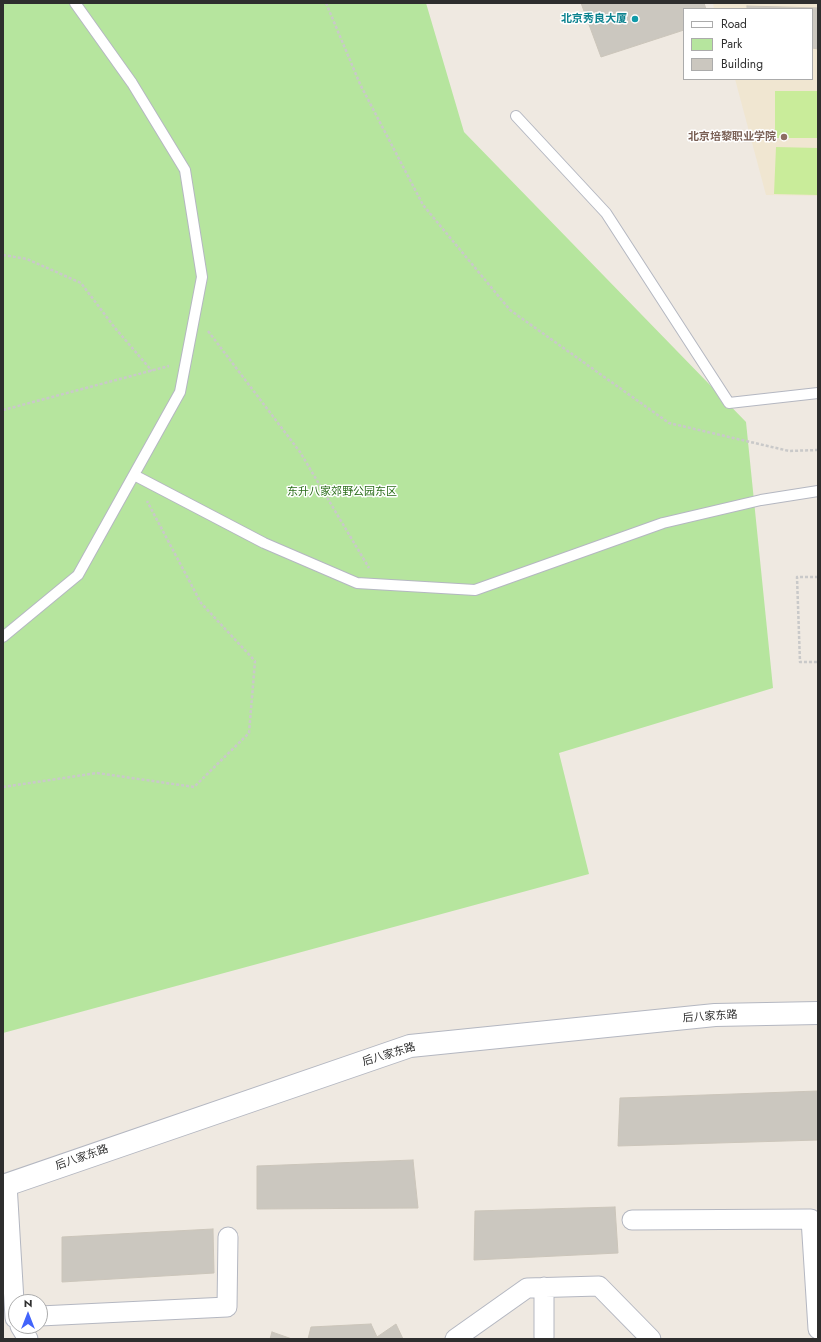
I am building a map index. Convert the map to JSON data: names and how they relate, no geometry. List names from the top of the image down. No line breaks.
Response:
{"streets":{"street":["后八家东路"]},"parks":["东升八家郊野公园东区"],"places":["北京秀良大厦","北京培黎职业学院"],"legend":["Road","Park","Building"],"north":"top"}
